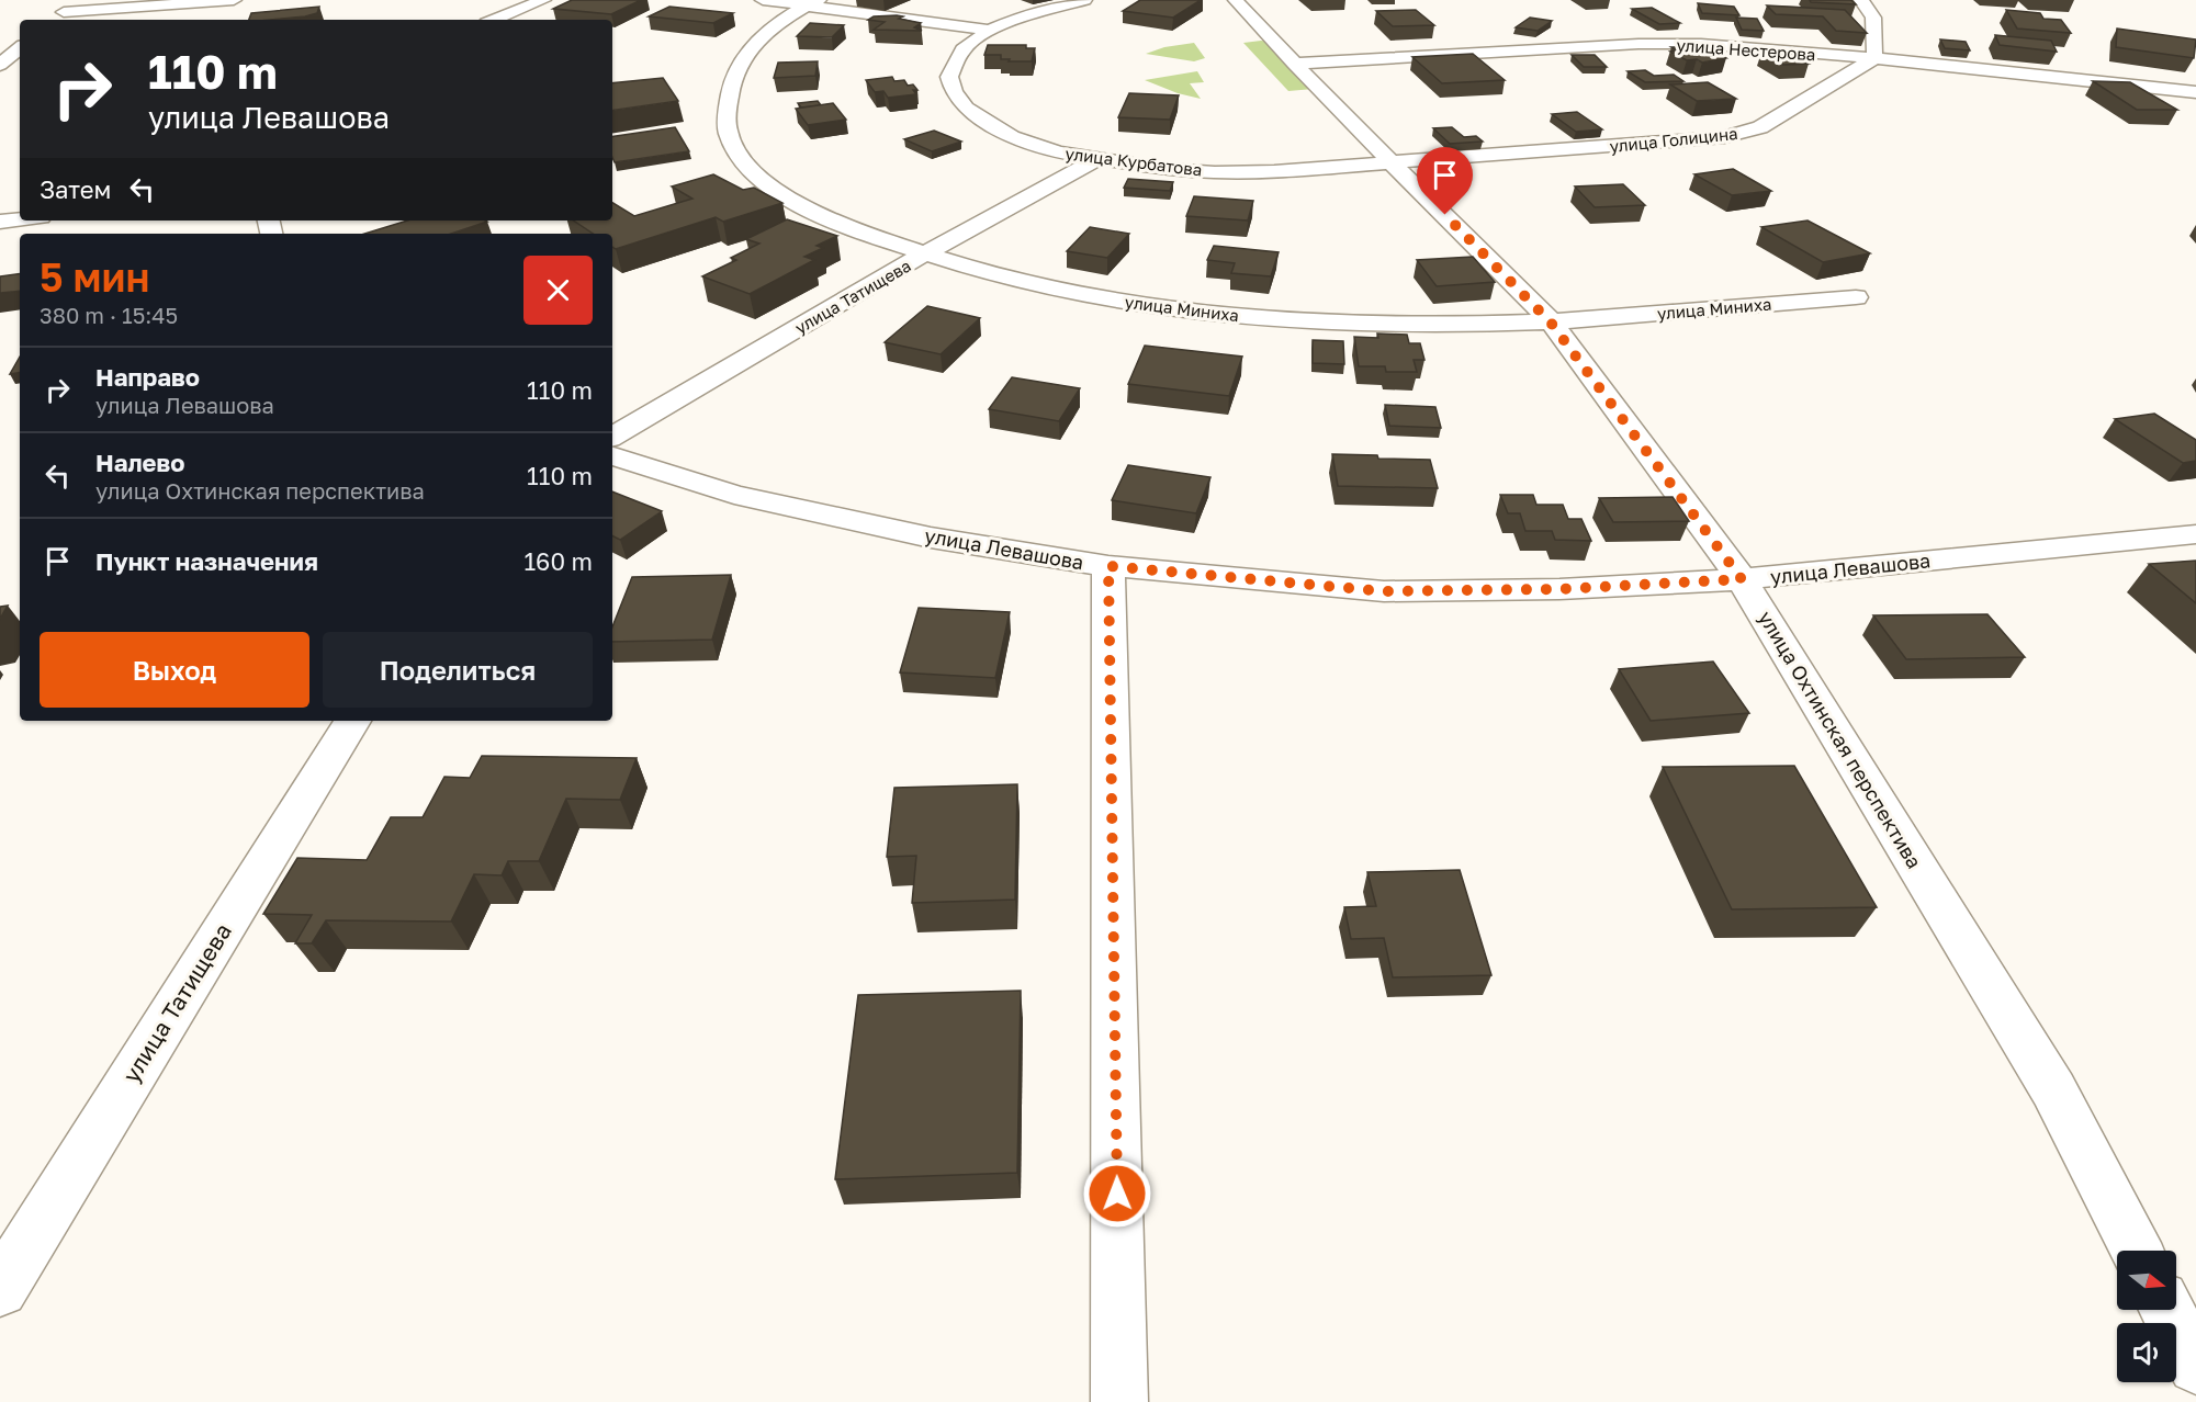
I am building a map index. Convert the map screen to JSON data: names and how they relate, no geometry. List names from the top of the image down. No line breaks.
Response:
{"streets":{"street":["улица Нестерова","улица Голицина","улица Курбатова","улица Татищева","улица Миниха","улица Левашова","улица Охтинская перспектива"]},"crossings":[["улица Нестерова","улица Голицина"],["улица Нестерова","улица Охтинская перспектива"],["улица Голицина","улица Курбатова"],["улица Голицина","улица Охтинская перспектива"],["улица Курбатова","улица Татищева"],["улица Курбатова","улица Охтинская перспектива"],["улица Татищева","улица Миниха"],["улица Миниха","улица Охтинская перспектива"],["улица Левашова","улица Охтинская перспектива"]],"north":"right","page":{"turn":["110 m","улица Левашова"],"then":"Затем","heading":["5 мин","380 m · 15:45"],"list":[{"name":"Направо","note":"улица Левашова","value":"110 m"},{"name":"Налево","note":"улица Охтинская перспектива","value":"110 m"},{"name":"Пункт назначения","value":"160 m"}],"buttons":["Выход","Поделиться"]}}
